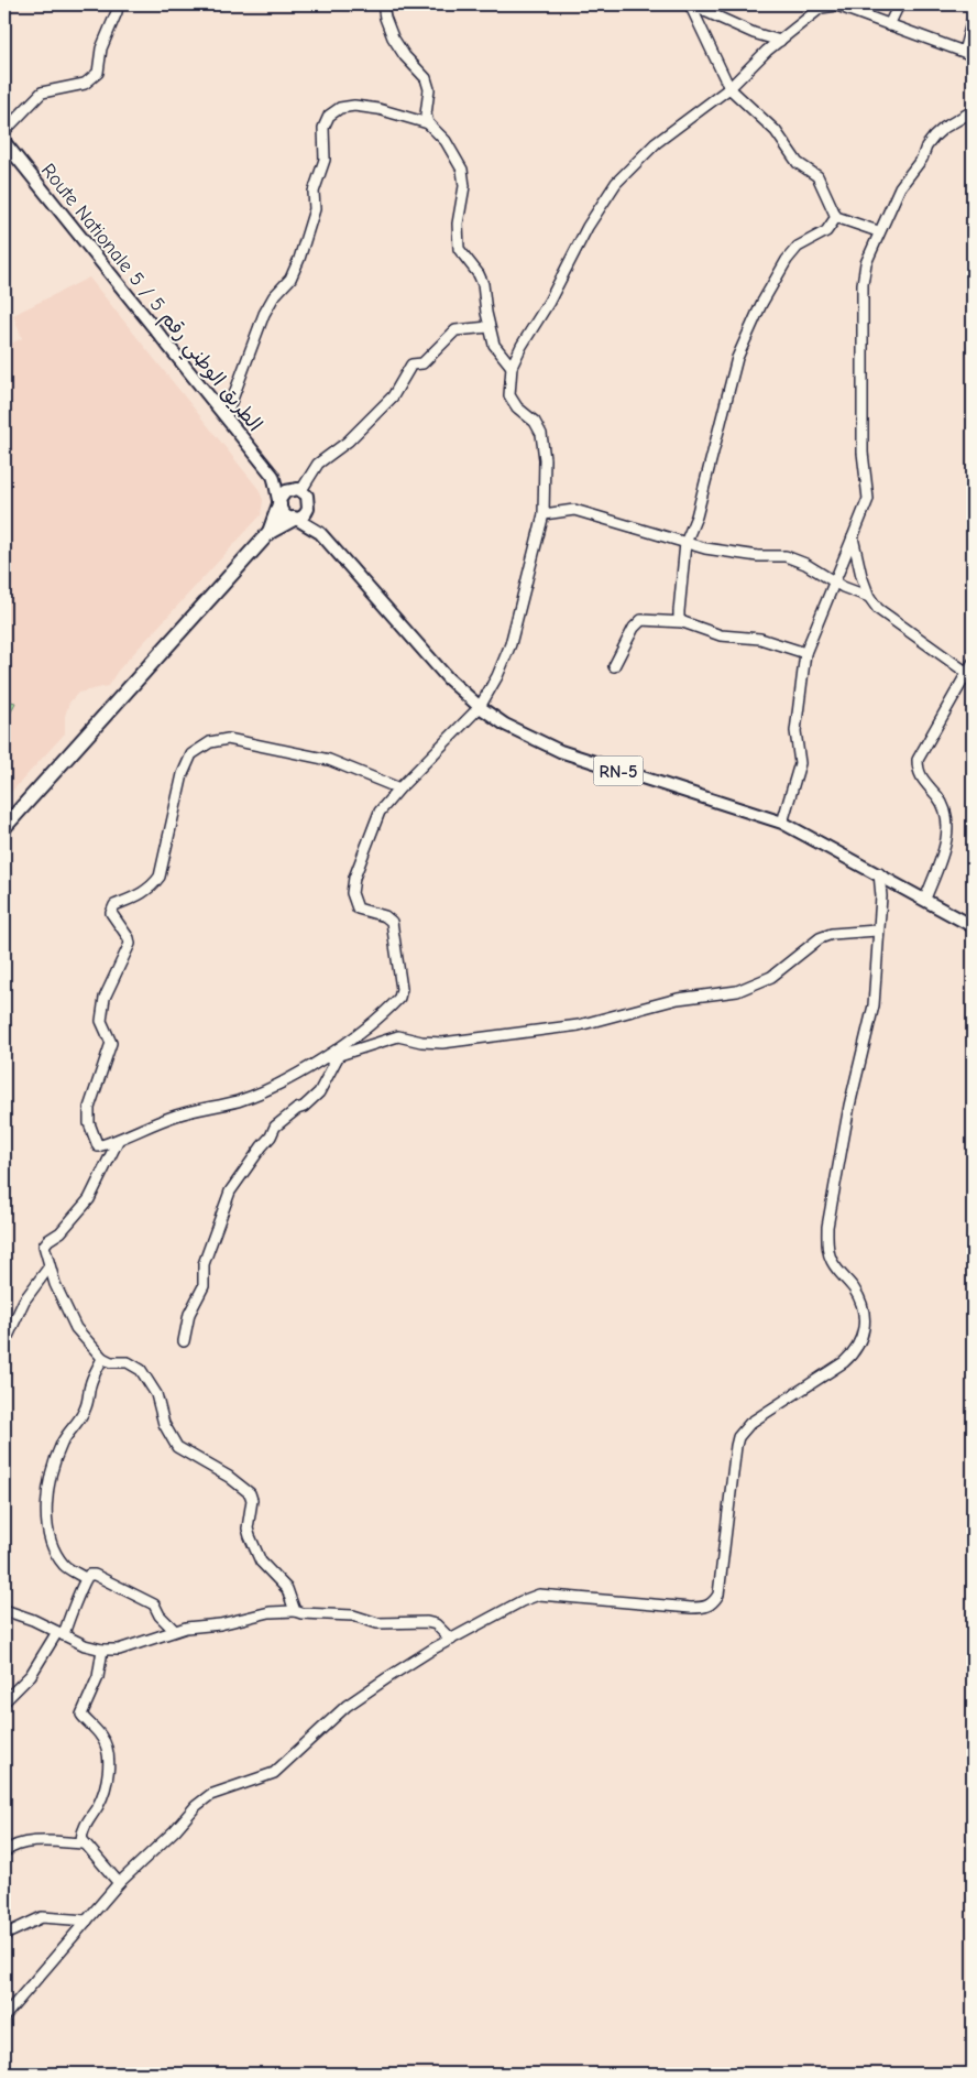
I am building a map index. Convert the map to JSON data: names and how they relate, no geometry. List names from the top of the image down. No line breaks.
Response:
{"streets":{"main road":["Route Nationale 5 / الطريق الوطني رقم 5","RN-5"]}}
